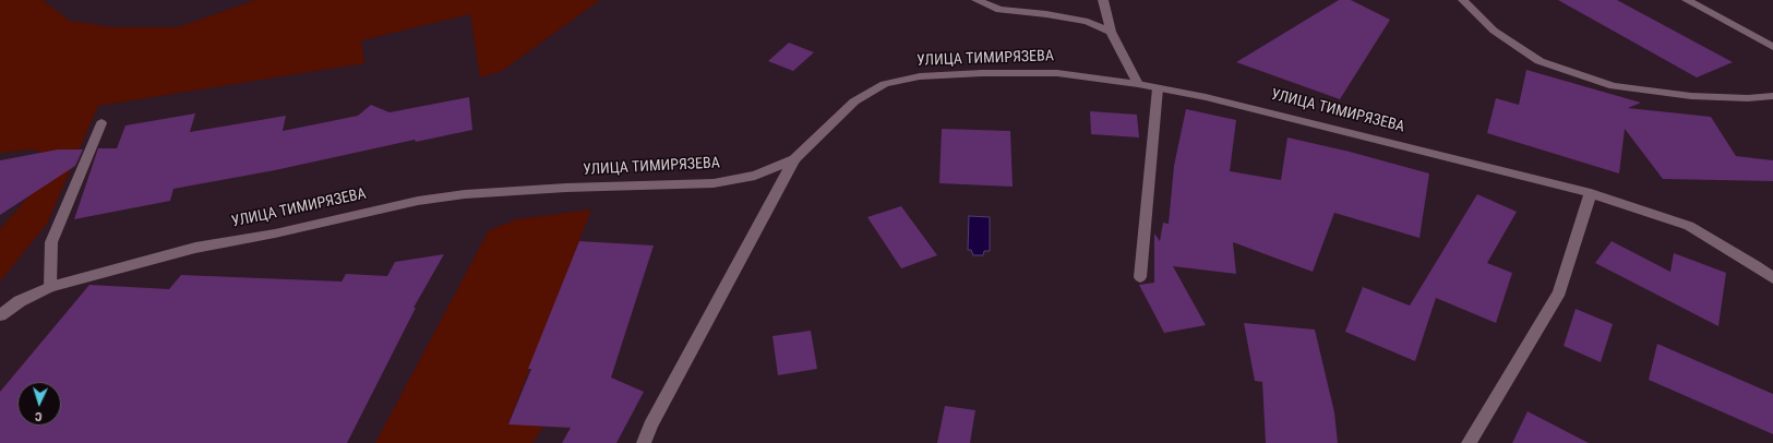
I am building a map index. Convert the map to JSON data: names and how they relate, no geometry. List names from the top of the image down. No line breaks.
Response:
{"streets":{"street":["УЛИЦА ТИМИРЯЗЕВА"]},"north":"bottom"}
